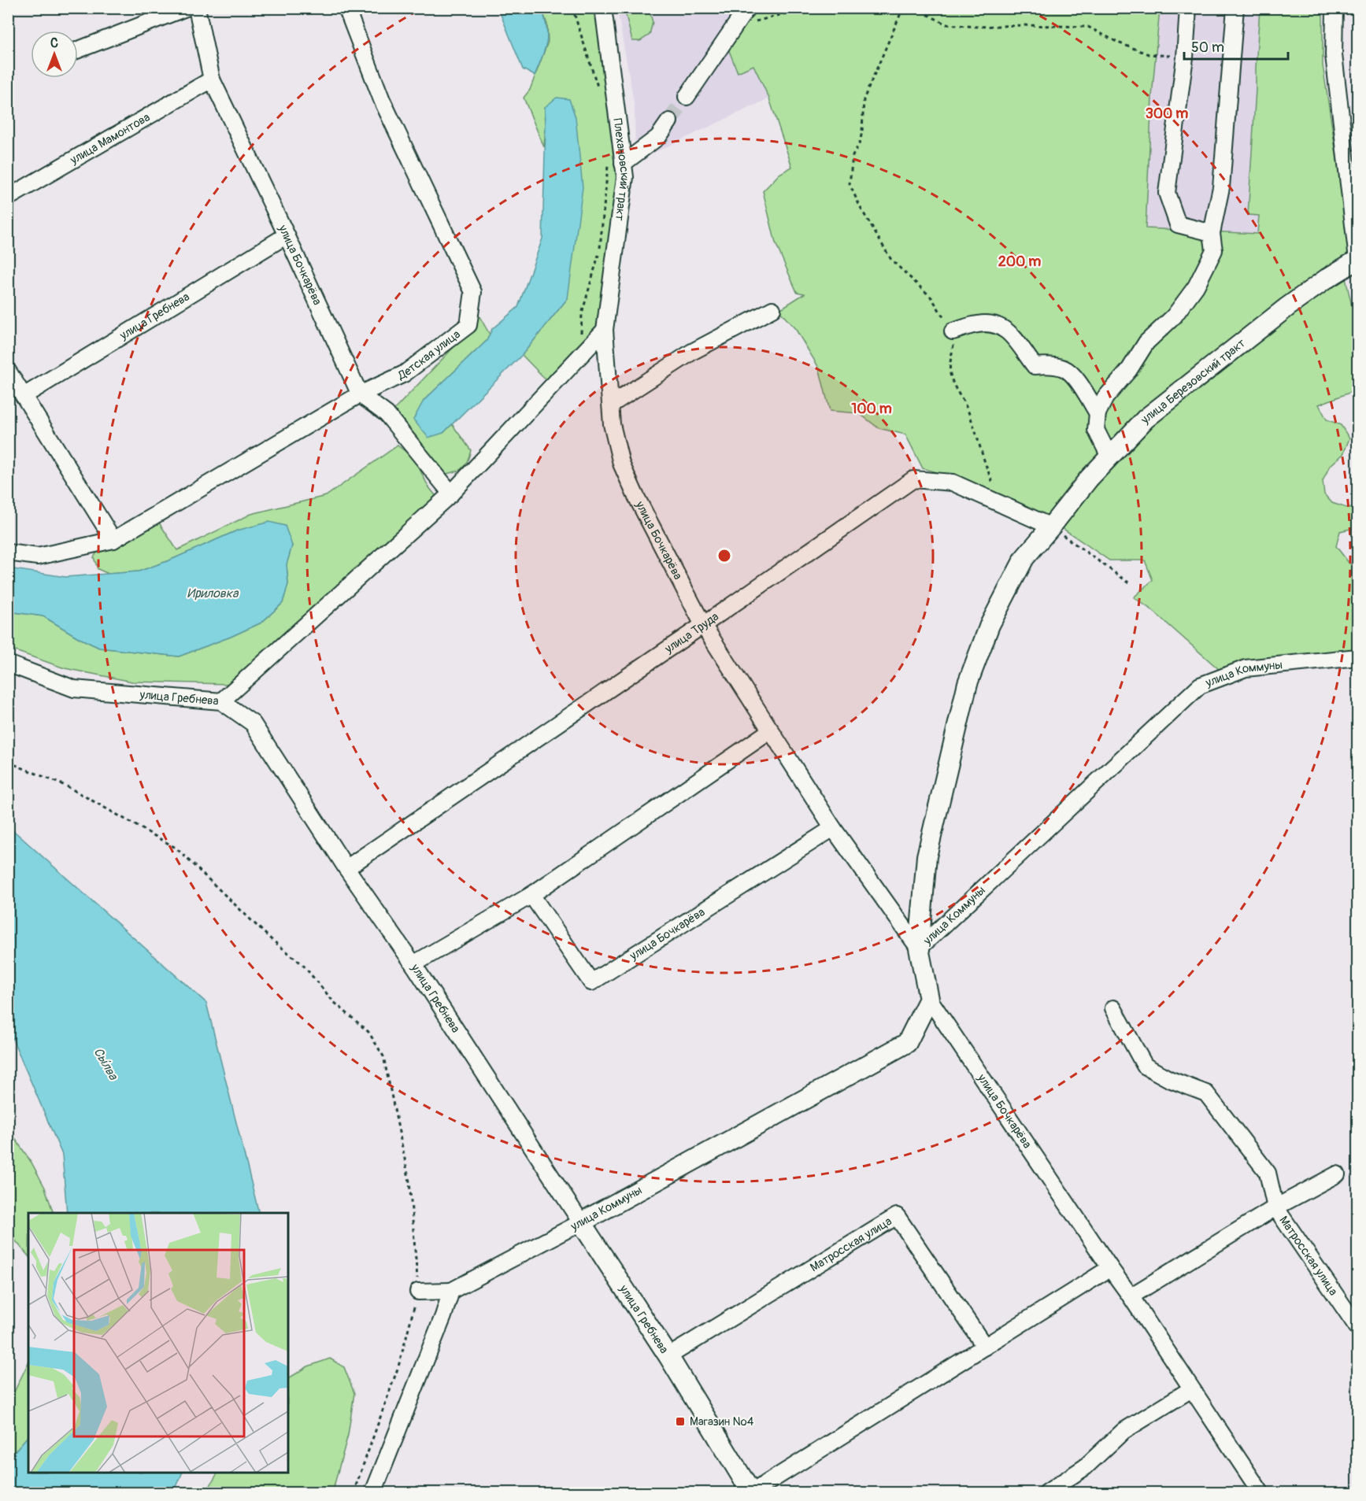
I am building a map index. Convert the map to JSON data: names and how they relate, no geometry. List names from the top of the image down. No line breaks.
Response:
{"streets":{"main road":["улица Бочкарёва","улица Гребнева","улица Березовский тракт","улица Коммуны"],"street":["улица Мамонтова","Плехановский тракт","Детская улица","улица Труда","Матросская улица"]},"crossings":[["улица Мамонтова","улица Бочкарёва"],["Плехановский тракт","улица Бочкарёва"],["улица Бочкарёва","улица Гребнева"],["улица Бочкарёва","Детская улица"],["улица Бочкарёва","улица Труда"],["улица Бочкарёва","улица Коммуны"],["улица Бочкарёва","Матросская улица"],["улица Гребнева","улица Труда"],["улица Гребнева","улица Коммуны"],["улица Гребнева","Матросская улица"],["улица Березовский тракт","улица Труда"],["улица Березовский тракт","улица Коммуны"],["улица Труда","улица Коммуны"]],"water":["Ириловка","Сы́лва"],"places":{"transit":["Магазин №4"]},"scale_bar":"50 m","north":"top","rings":["300 m","200 m","100 m"]}
